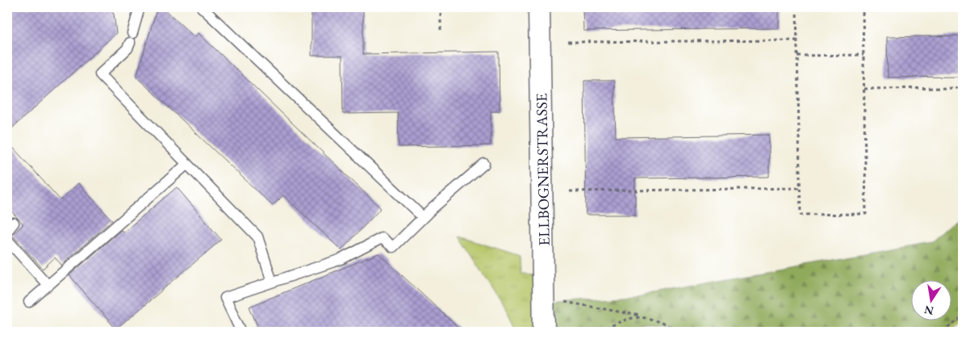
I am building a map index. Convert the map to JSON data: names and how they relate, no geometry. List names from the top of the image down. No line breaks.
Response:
{"streets":{"street":["ELLBOGNERSTRASSE"]},"north":"bottom"}
